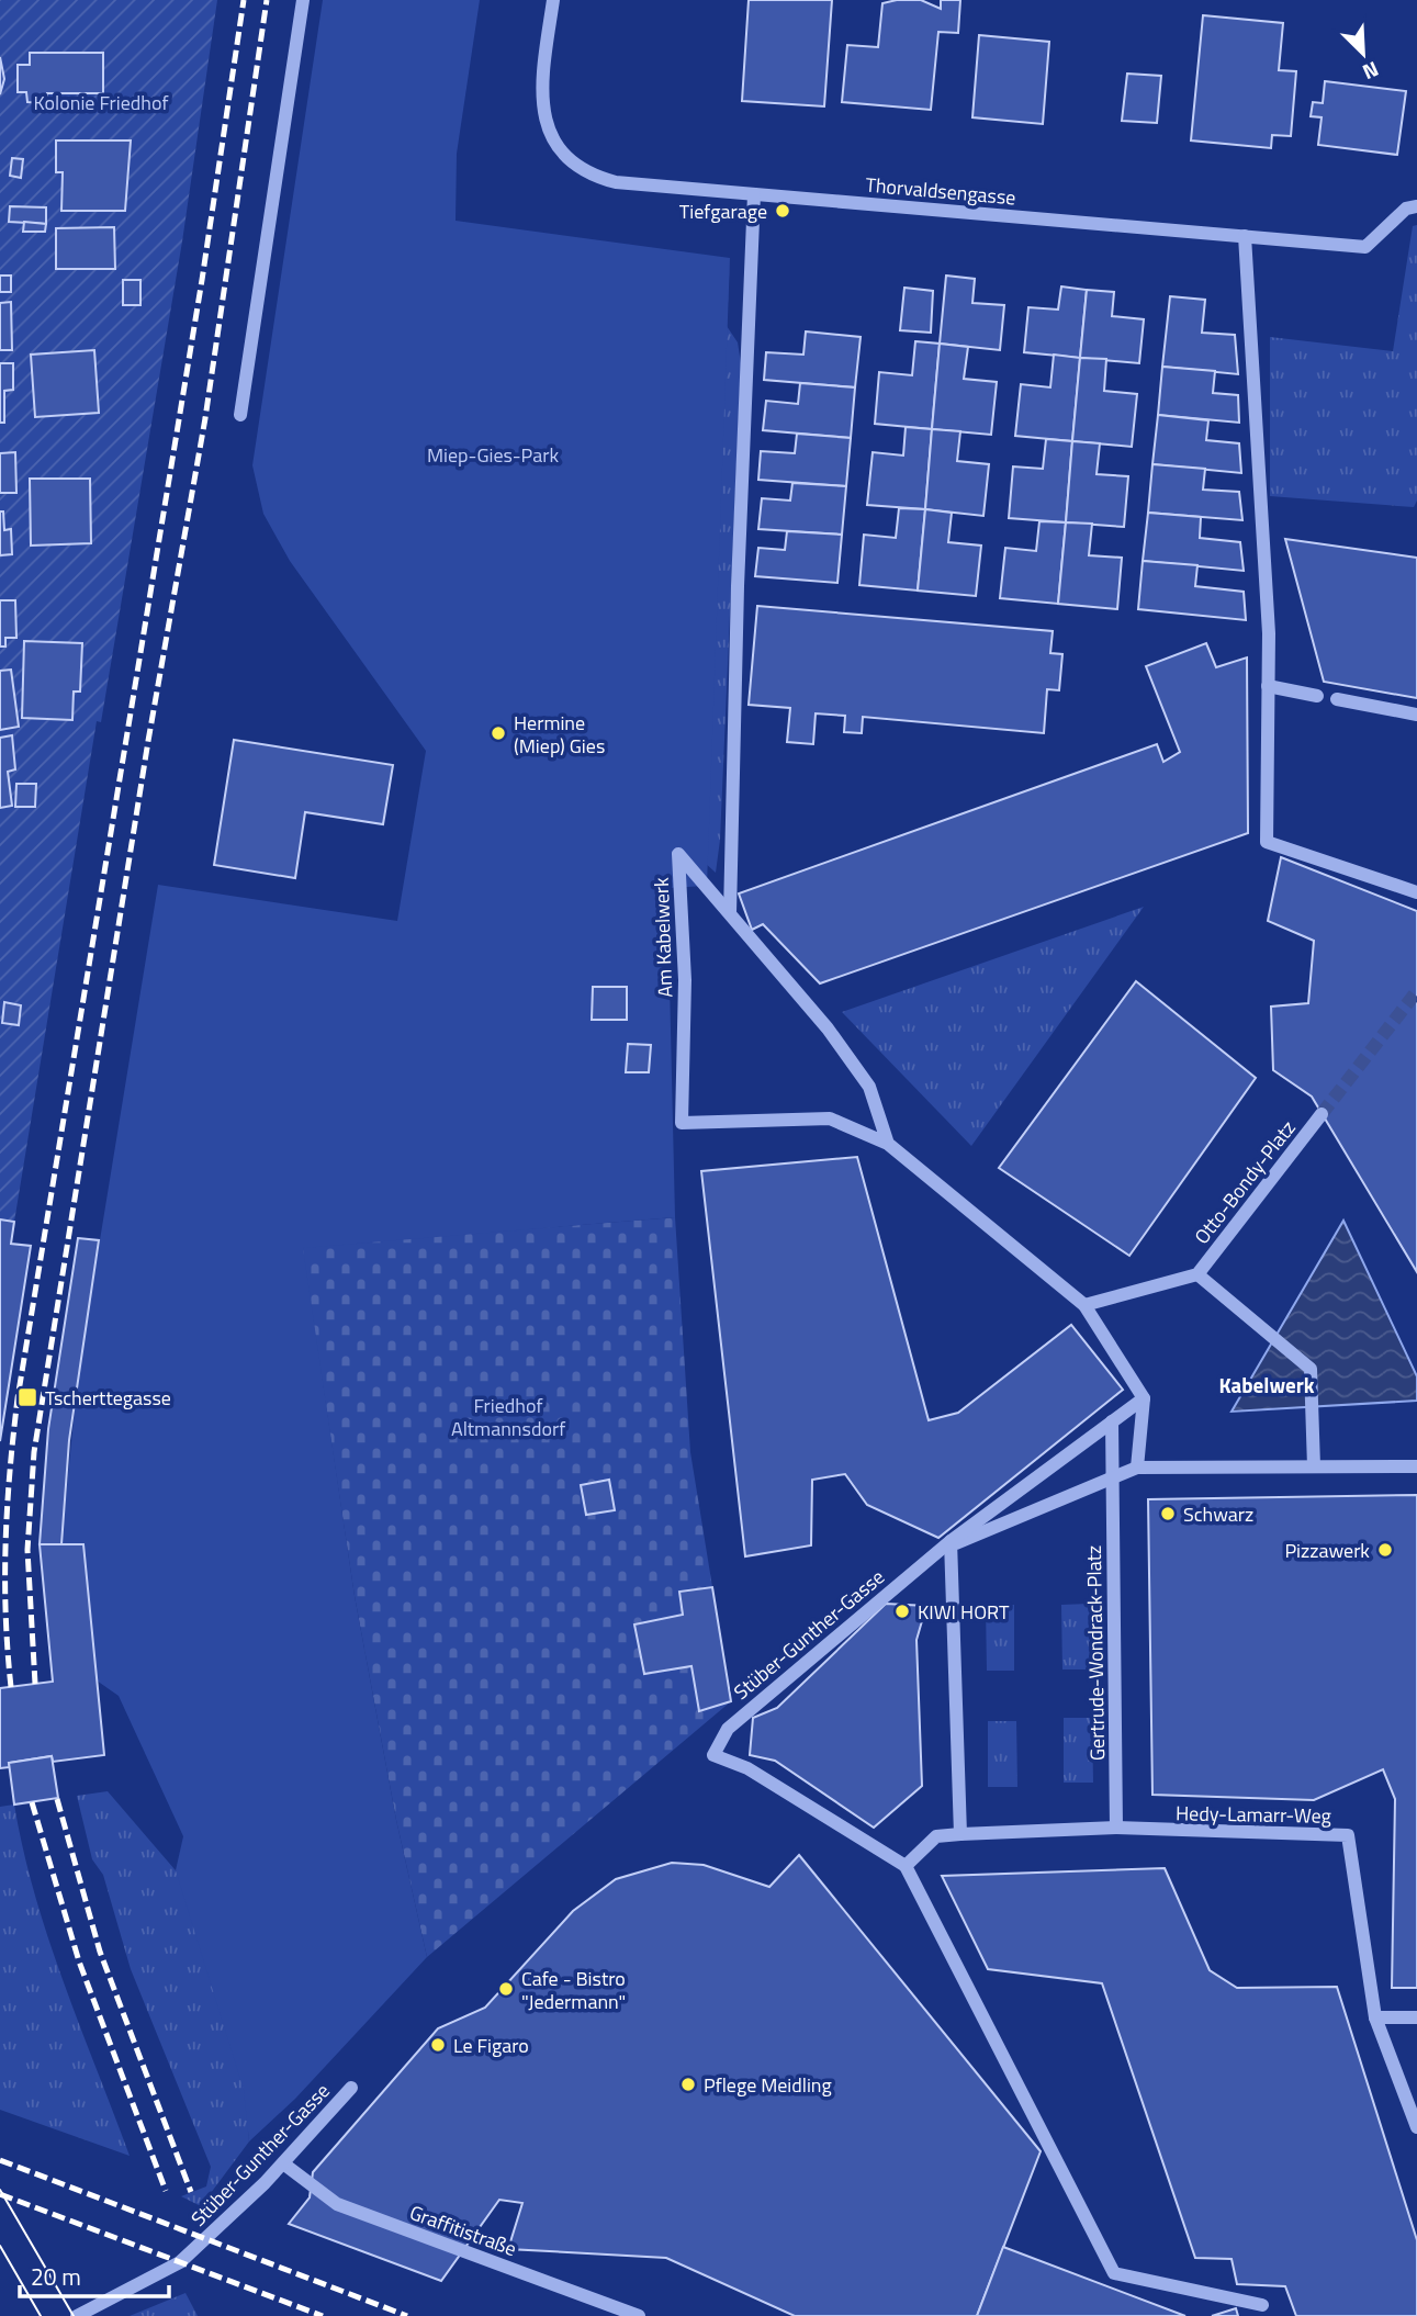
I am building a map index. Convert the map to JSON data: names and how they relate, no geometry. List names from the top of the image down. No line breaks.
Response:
{"streets":{"street":["Thorvaldsengasse","Am Kabelwerk","Otto-Bondy-Platz","Stüber-Gunther-Gasse","Gertrude-Wondrack-Platz","Hedy-Lamarr-Weg","Graffitistraße"]},"crossings":[["Am Kabelwerk","Otto-Bondy-Platz"],["Stüber-Gunther-Gasse","Graffitistraße"],["Gertrude-Wondrack-Platz","Hedy-Lamarr-Weg"]],"districts":["Kabelwerk"],"parks":["Kolonie Friedhof","Miep-Gies-Park","Friedhof Altmannsdorf"],"places":{"other":["Tiefgarage","Hermine (Miep) Gies","Schwarz","Pizzawerk","KIWI HORT","Cafe - Bistro \"Jedermann\"","Le Figaro","Pflege Meidling"],"transit":["Tscherttegasse"]},"scale_bar":"20 m","north":"bottom right"}
